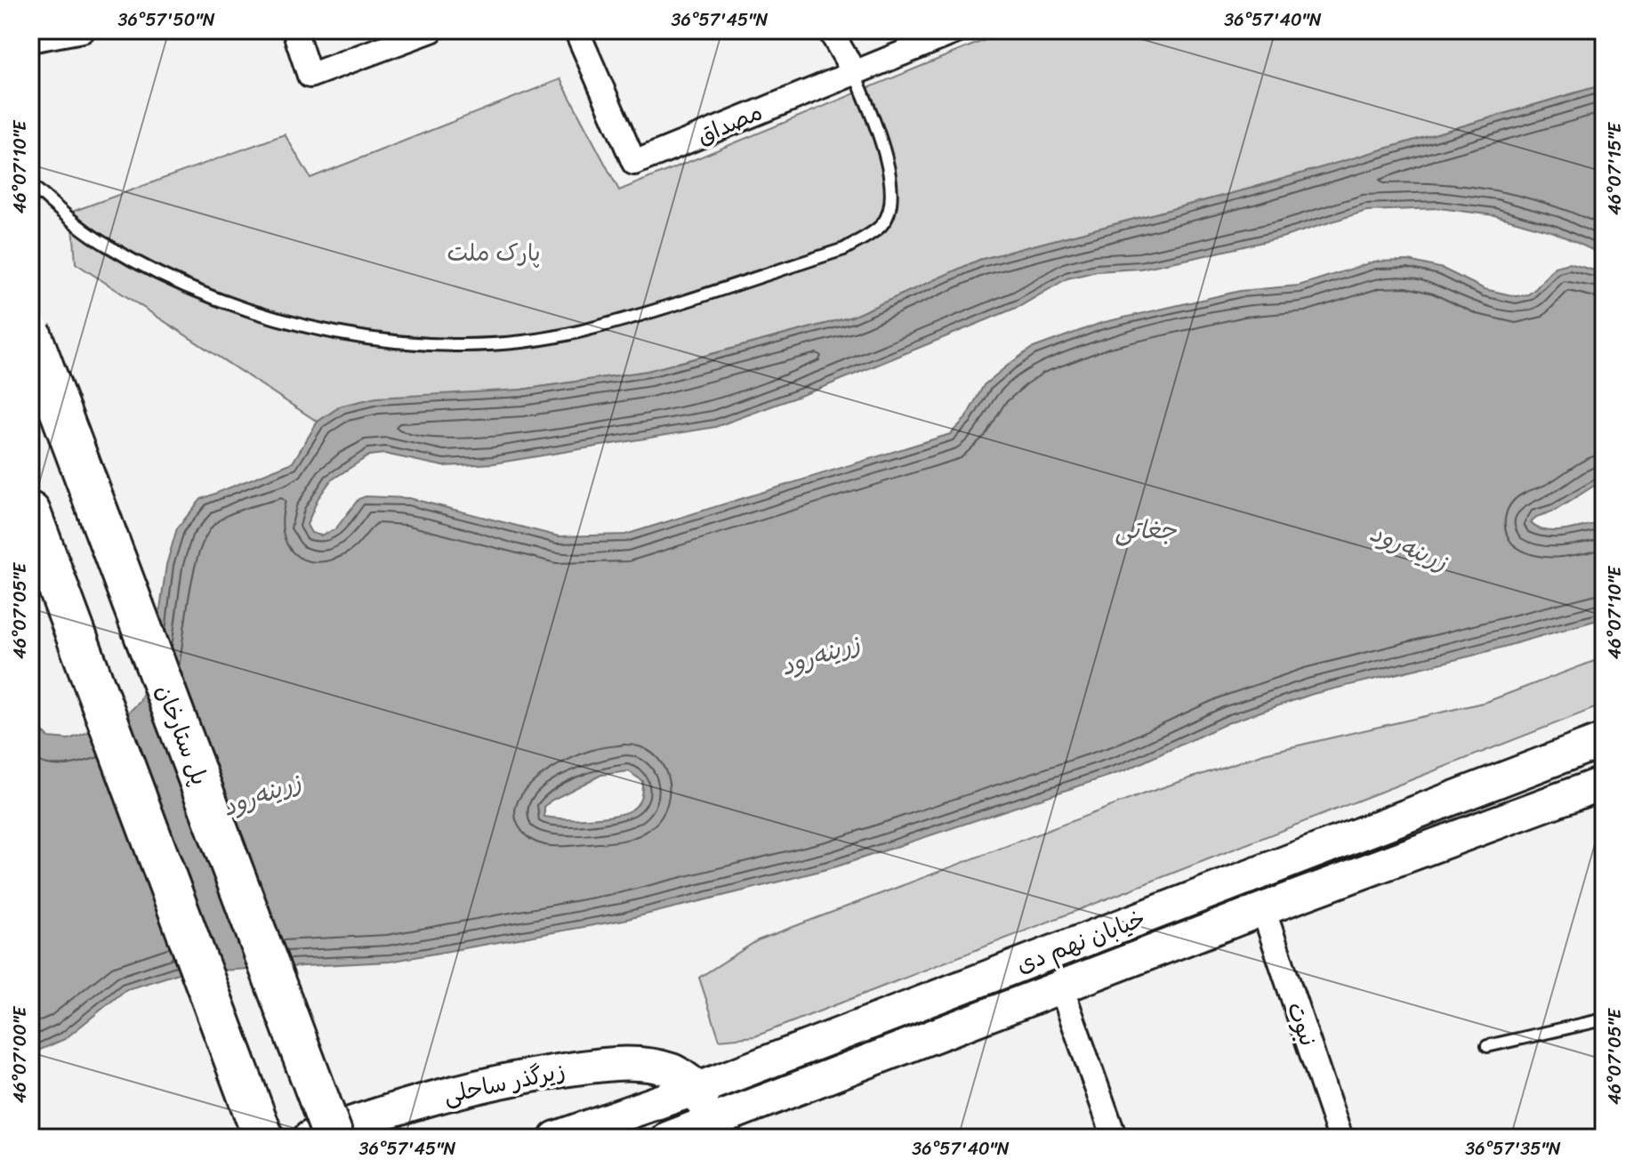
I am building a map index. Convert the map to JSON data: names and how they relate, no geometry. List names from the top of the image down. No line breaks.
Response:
{"streets":{"highway":["پل ستارخان"],"main road":["خیابان نهم دی","زیرگذر ساحلی"],"street":["مصداق","نبوت"]},"crossings":[["خیابان نهم دی","نبوت"],["خیابان نهم دی","زیرگذر ساحلی"]],"water":["جغاتی","زرینه‌رود"],"parks":["پارک ملت"],"coordinates":["36°57'50\"N","36°57'45\"N","36°57'40\"N","46°07'10\"E","46°07'15\"E","46°07'05\"E","46°07'00\"E","36°57'35\"N"]}
